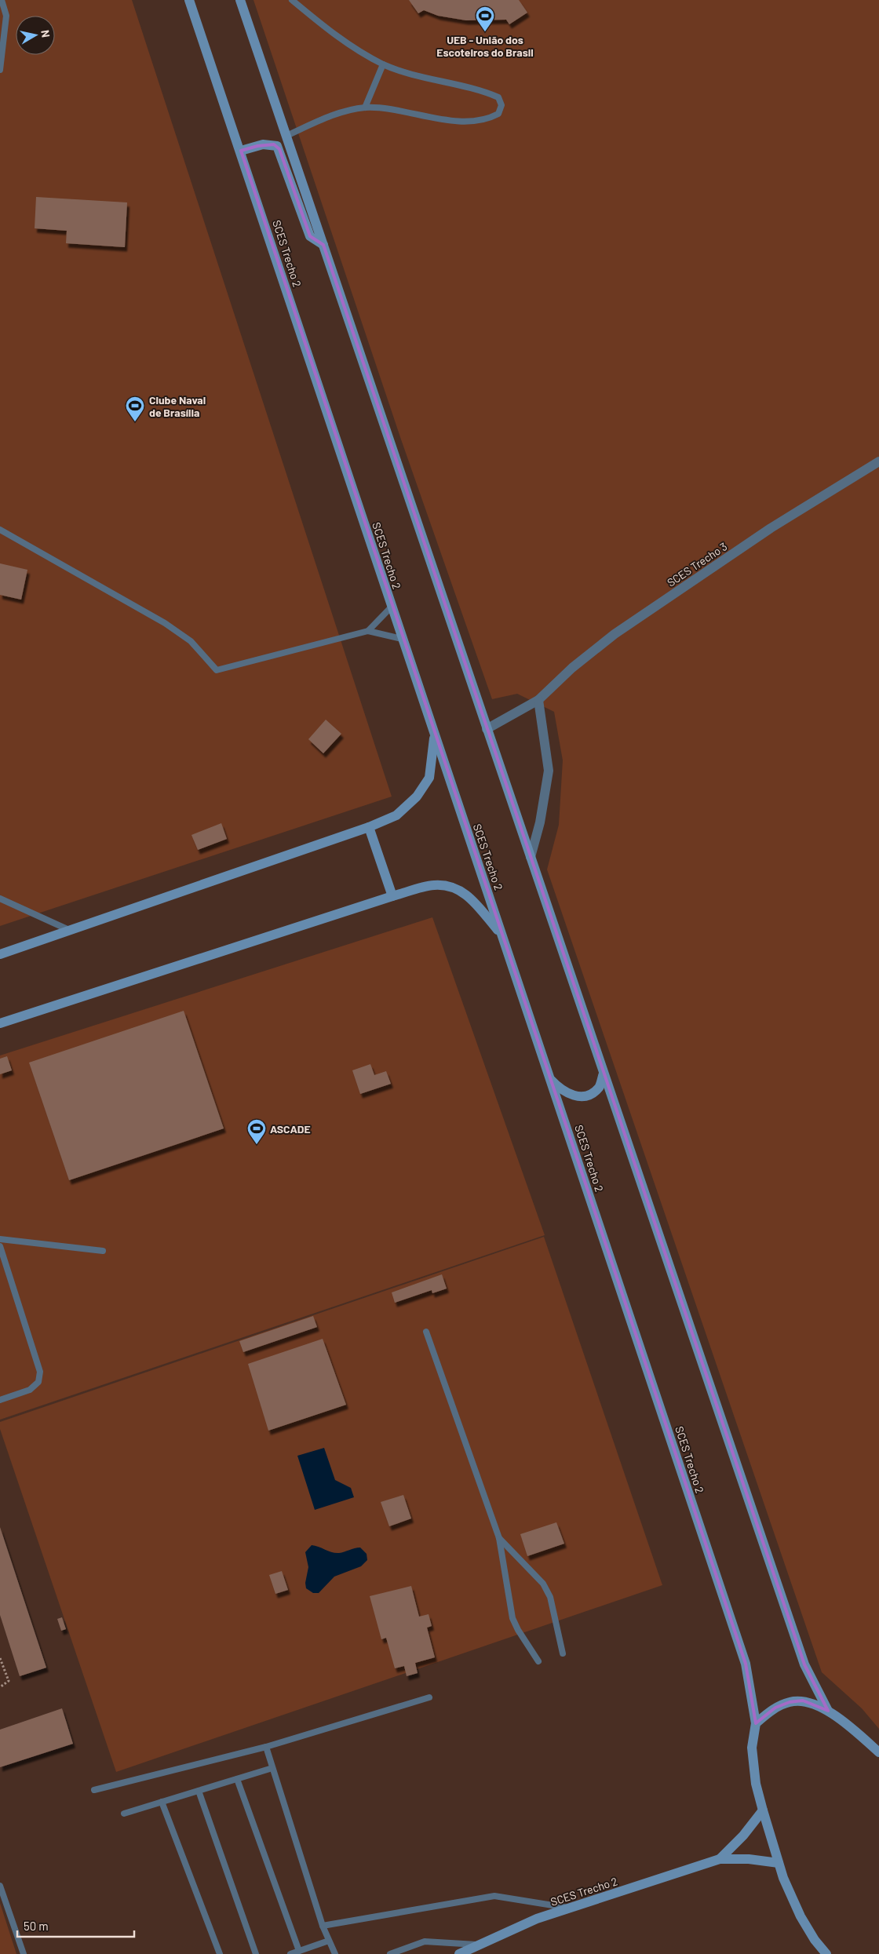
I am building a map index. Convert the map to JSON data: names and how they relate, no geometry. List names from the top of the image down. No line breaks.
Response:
{"streets":{"main road":["SCES Trecho 2"],"street":["SCES Trecho 3"]},"places":{"sports":["UEB - União dos Escoteiros do Brasil","Clube Naval de Brasília","ASCADE"]},"scale_bar":"50 m","north":"right"}
